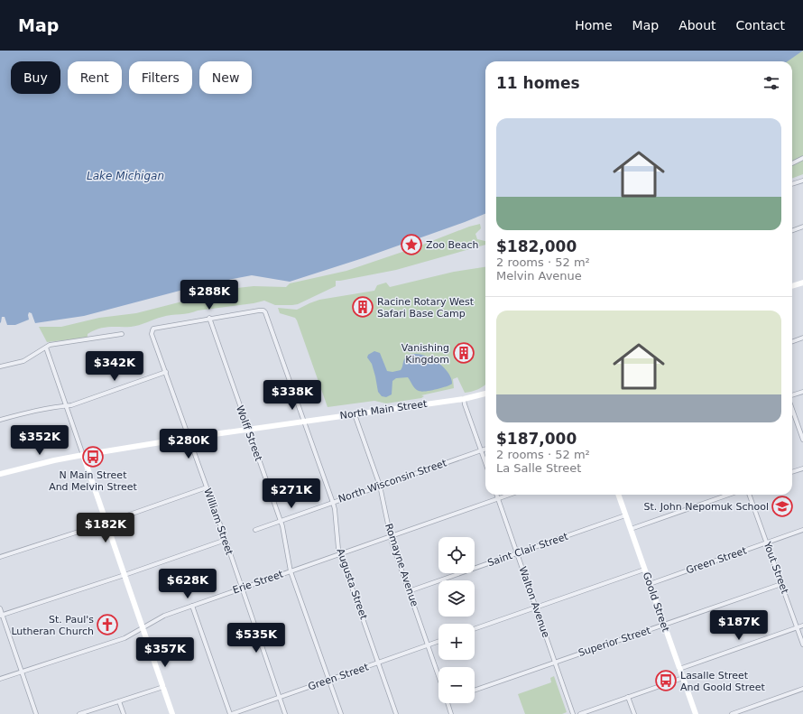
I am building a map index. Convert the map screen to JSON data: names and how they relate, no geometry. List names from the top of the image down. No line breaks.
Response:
{"streets":{"street":["North Main Street","Wolff Street","North Wisconsin Street","William Street","Saint Clair Street","Green Street","Romayne Avenue","Yout Street","Erie Street","Augusta Street","Walton Avenue","Goold Street","Superior Street"]},"crossings":[["North Main Street","Wolff Street"],["North Main Street","William Street"],["North Main Street","Romayne Avenue"],["North Main Street","Augusta Street"],["Wolff Street","North Wisconsin Street"],["Wolff Street","William Street"],["Wolff Street","Green Street"],["Wolff Street","Erie Street"],["Wolff Street","Augusta Street"],["North Wisconsin Street","Romayne Avenue"],["North Wisconsin Street","Augusta Street"],["William Street","Green Street"],["William Street","Erie Street"],["William Street","Augusta Street"],["Saint Clair Street","Romayne Avenue"],["Saint Clair Street","Walton Avenue"],["Saint Clair Street","Goold Street"],["Green Street","Romayne Avenue"],["Green Street","Yout Street"],["Green Street","Augusta Street"],["Green Street","Goold Street"],["Romayne Avenue","Erie Street"],["Yout Street","Superior Street"],["Erie Street","Augusta Street"],["Erie Street","Walton Avenue"],["Walton Avenue","Superior Street"],["Goold Street","Superior Street"]],"water":["Lake Michigan"],"places":{"place":["Zoo Beach"],"building":["Racine Rotary West Safari Base Camp","Vanishing Kingdom"],"bus stop":["N Main Street And Melvin Street","Lasalle Street And Goold Street"],"school or university":["St. John Nepomuk School"],"church":["St. Paul's Lutheran Church"]},"page":{"header":"Map","nav":["Home","Map","About","Contact"],"chip":["Buy","Rent","Filters","New"],"heading":"11 homes","list":[{"name":"$182,000","note":"2 rooms · 52 m² · Melvin Avenue"},{"name":"$187,000","note":"2 rooms · 52 m² · La Salle Street"}],"price":["$288K","$342K","$338K","$352K","$280K","$271K","$182K","$628K","$187K","$535K","$357K"],"map_buttons":["+","−"]}}
